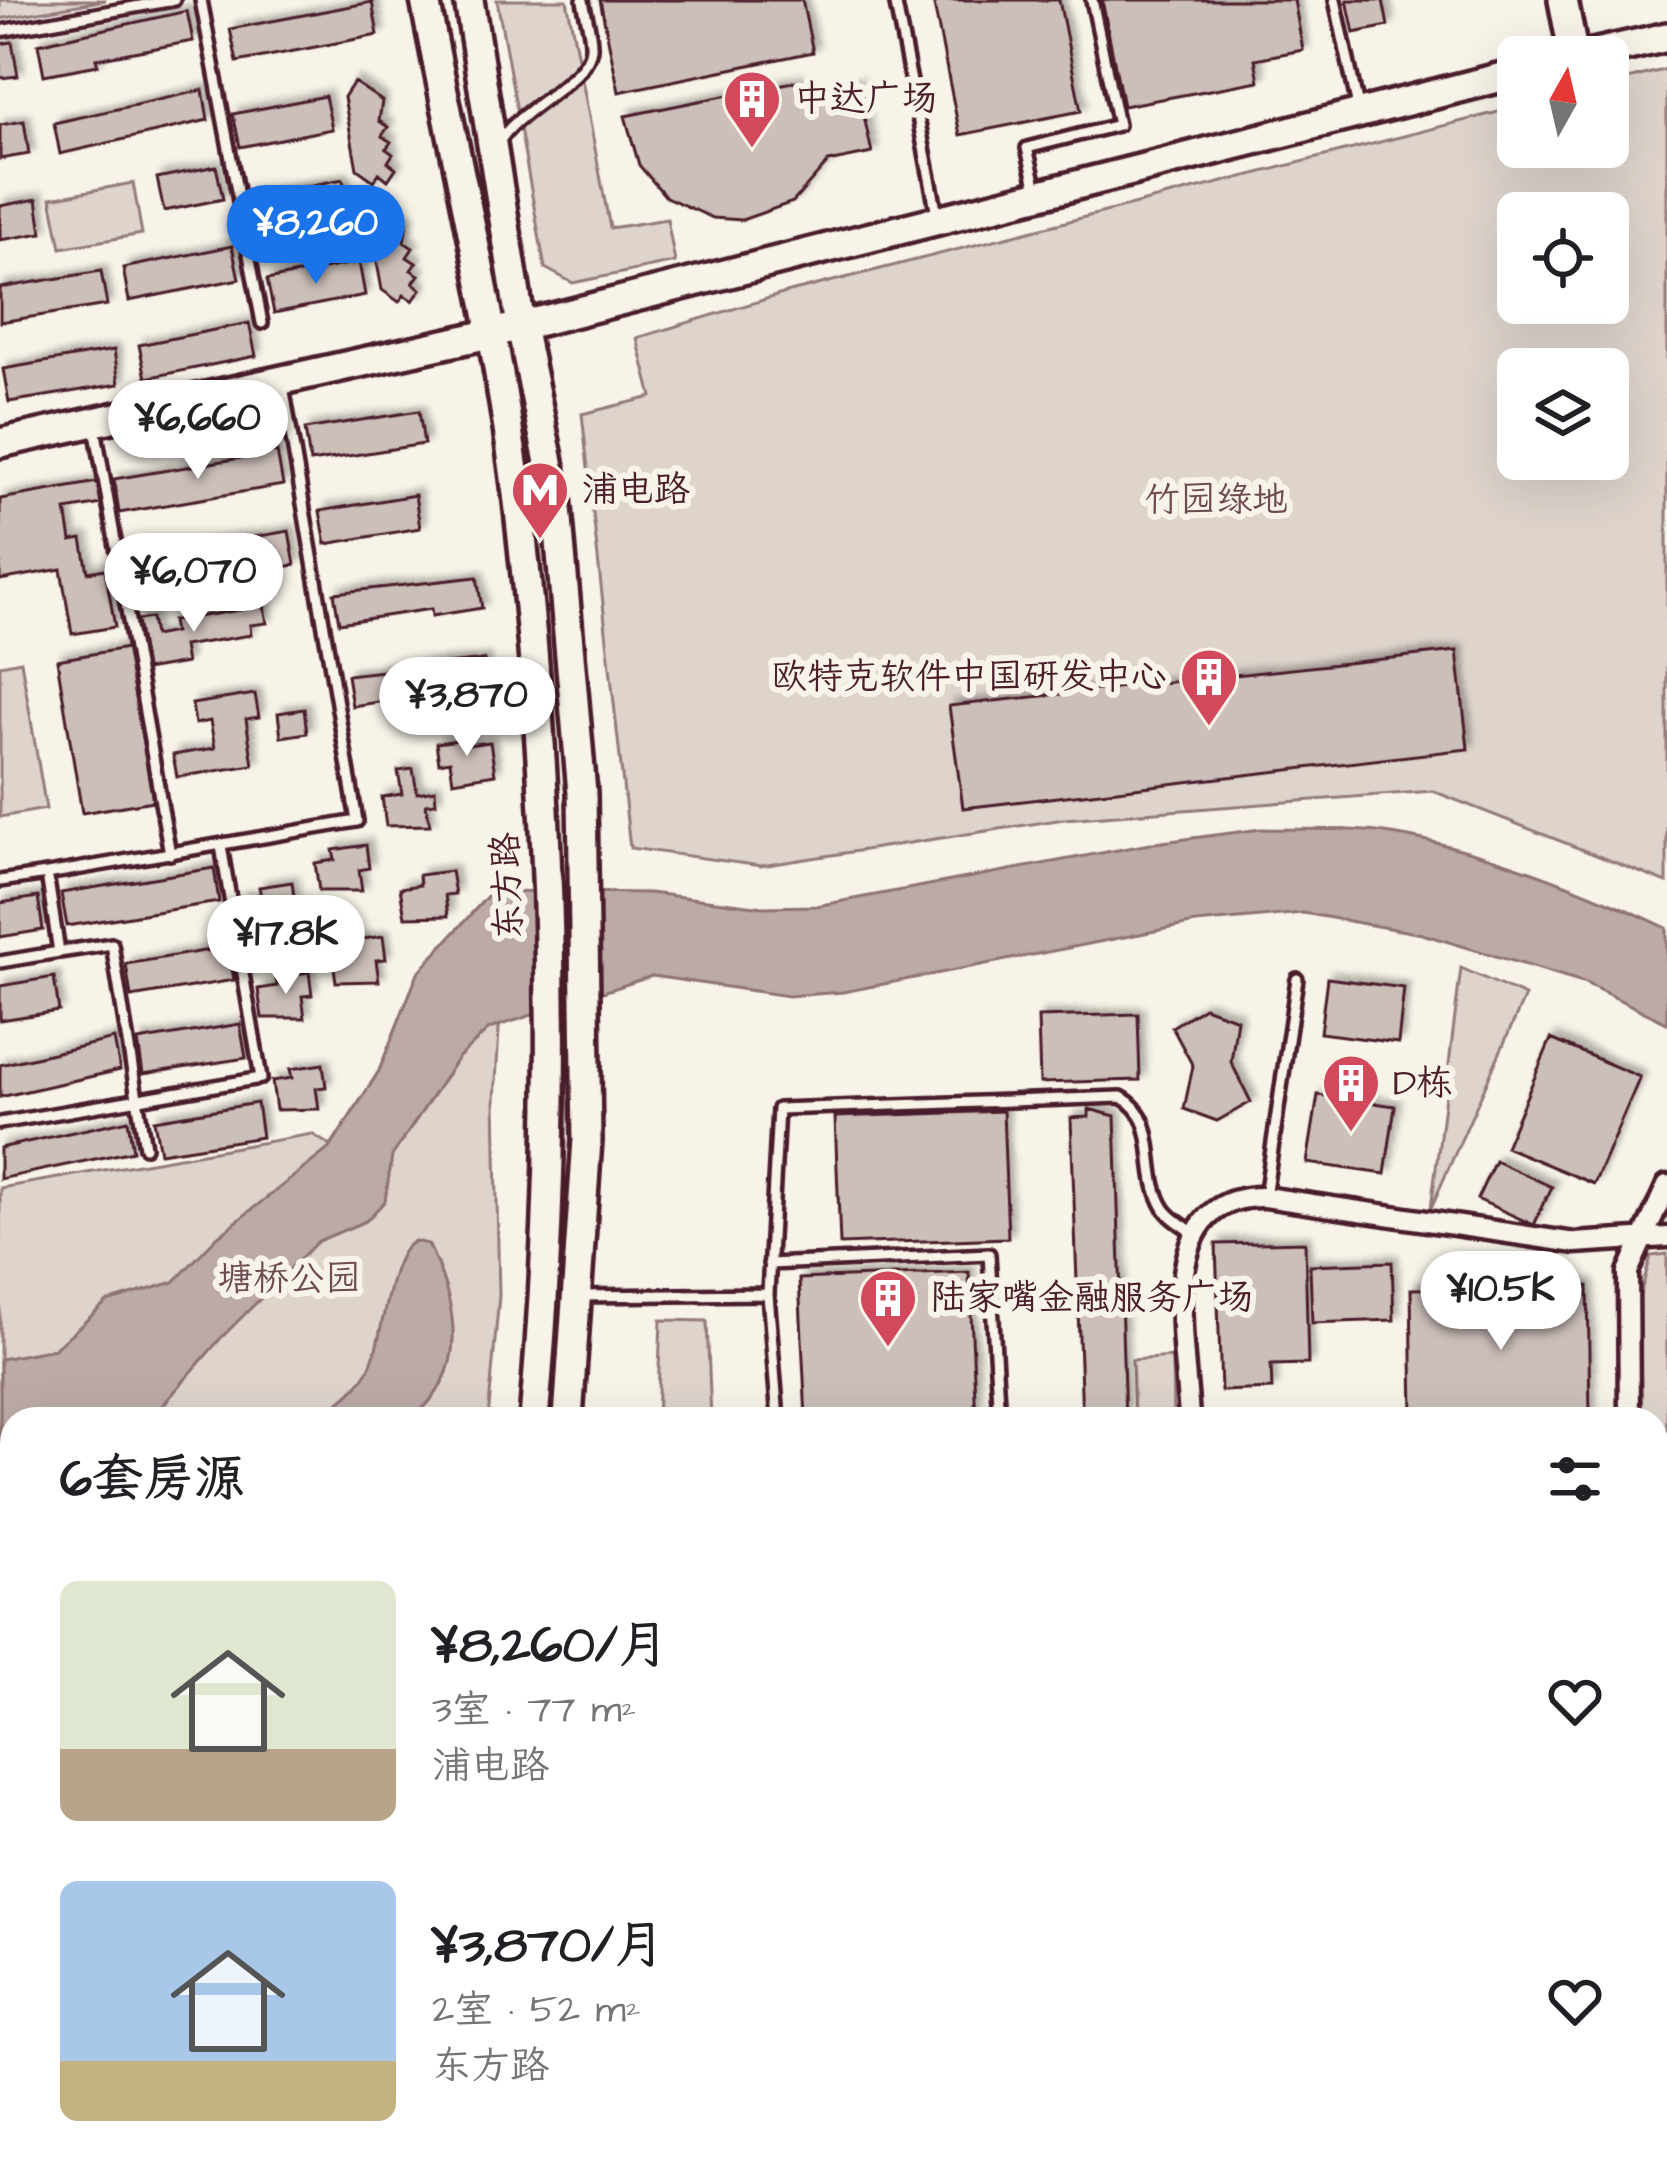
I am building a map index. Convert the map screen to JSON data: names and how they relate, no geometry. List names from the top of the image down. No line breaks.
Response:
{"streets":{"main road":["东方路"]},"parks":["竹园绿地","塘桥公园"],"places":{"building":["中达广场","欧特克软件中国研发中心","D栋","陆家嘴金融服务广场"],"metro station":["浦电路"]},"north":"top","page":{"price":["¥8,260","¥6,660","¥6,070","¥3,870","¥17.8K","¥10.5K"],"heading":"6套房源","list":[{"name":"¥8,260/月","note":"3室 · 77 m² · 浦电路"},{"name":"¥3,870/月","note":"2室 · 52 m² · 东方路"}]}}
